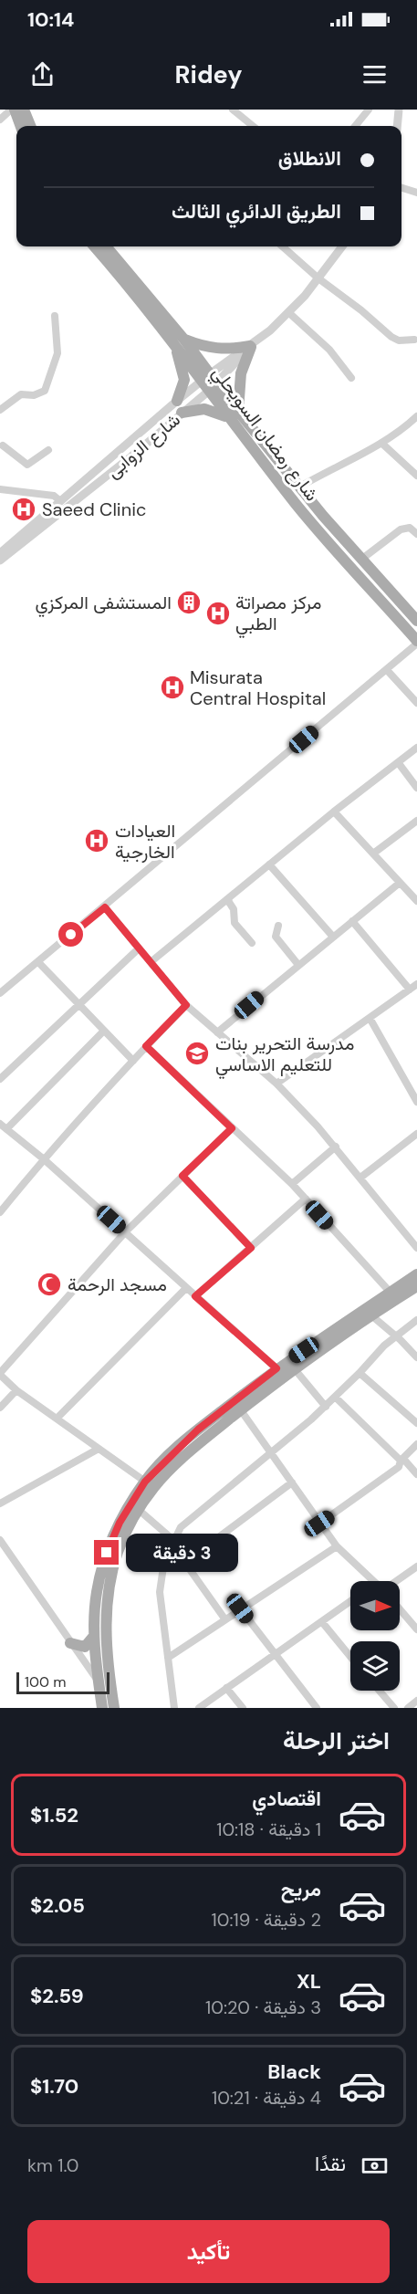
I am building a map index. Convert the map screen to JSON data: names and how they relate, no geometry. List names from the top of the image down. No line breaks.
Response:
{"streets":{"main road":["شارع رمضان السويحلي"],"street":["شارع الزوابى"]},"crossings":[["شارع رمضان السويحلي","شارع الزوابى"]],"places":{"hospital":["Saeed Clinic","مركز مصراتة الطبي","Misurata Central Hospital","العيادات الخارجية"],"building":["المستشفى المركزي"],"school or university":["مدرسة التحرير بنات للتعليم الاساسي"],"mosque":["مسجد الرحمة"]},"scale_bar":"100 m","north":"right","page":{"status":"10:14","header":"Ridey","banner":["الانطلاق","الطريق الدائري الثالث"],"bubble":"3 دقيقة","scale":"100 m","heading":"اختر الرحلة","list":[{"name":"اقتصادي","note":"1 دقيقة · 10:18","value":"$1.52"},{"name":"مريح","note":"2 دقيقة · 10:19","value":"$2.05"},{"name":"XL","note":"3 دقيقة · 10:20","value":"$2.59"},{"name":"Black","note":"4 دقيقة · 10:21","value":"$1.70"}],"pay":["نقدًا","1.0 km"],"buttons":"تأكيد"}}
